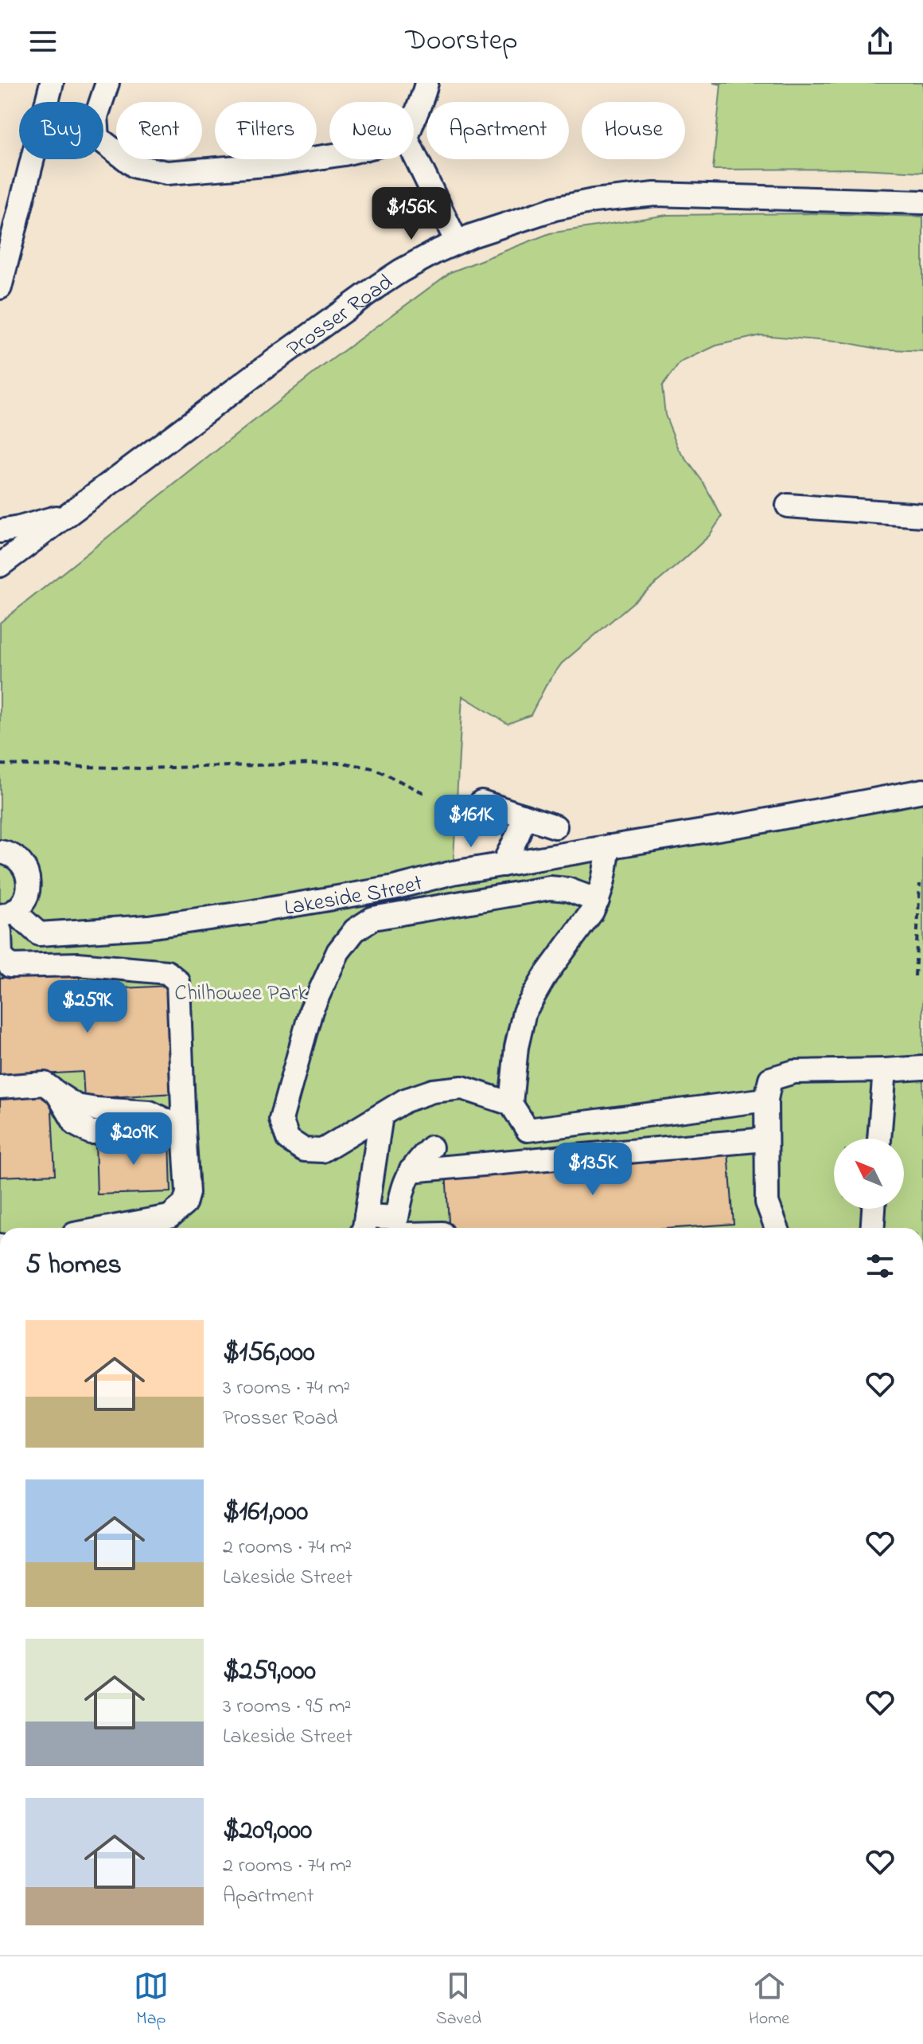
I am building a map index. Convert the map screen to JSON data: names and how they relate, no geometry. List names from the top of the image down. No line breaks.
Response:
{"streets":{"street":["Prosser Road","Lakeside Street"]},"parks":["Chilhowee Park"],"north":"top left","page":{"header":"Doorstep","chip":["Buy","Rent","Filters","New","Apartment","House"],"price":["$156K","$161K","$259K","$209K","$135K"],"heading":"5 homes","list":[{"name":"$156,000","note":"3 rooms · 74 m² · Prosser Road"},{"name":"$161,000","note":"2 rooms · 74 m² · Lakeside Street"},{"name":"$259,000","note":"3 rooms · 95 m² · Lakeside Street"},{"name":"$209,000","note":"2 rooms · 74 m² · Apartment"}],"tabs":["Map","Saved","Home"]}}
